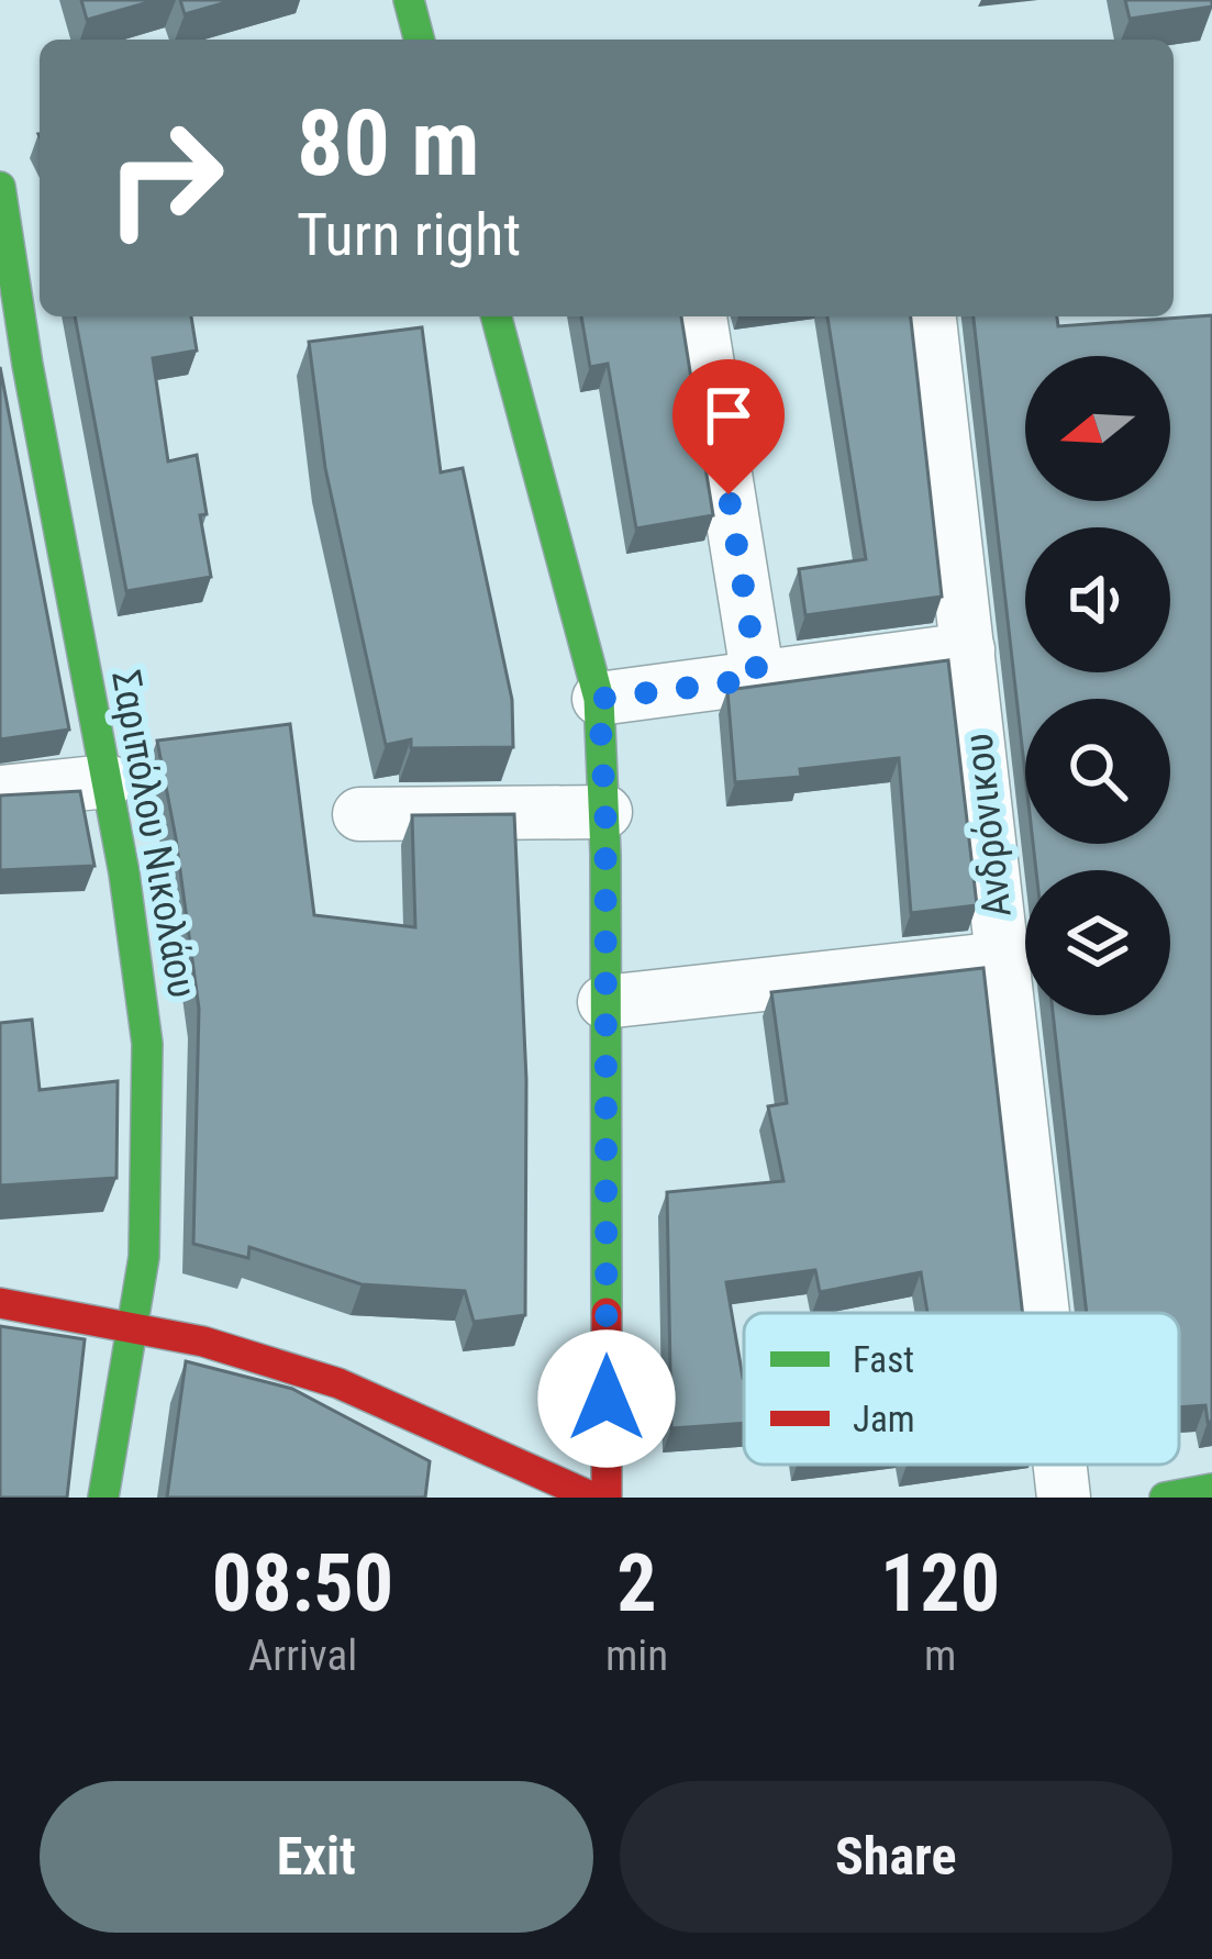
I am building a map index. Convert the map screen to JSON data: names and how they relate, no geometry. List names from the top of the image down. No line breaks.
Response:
{"streets":{"main road":["Σαριπόλου Νικολάου"],"street":["Ανδρόνικου"]},"legend":["Fast","Jam"],"north":"left","page":{"turn":["80 m","Turn right"],"eta":["08:50","Arrival","2","min","120","m"],"buttons":["Exit","Share"]}}
